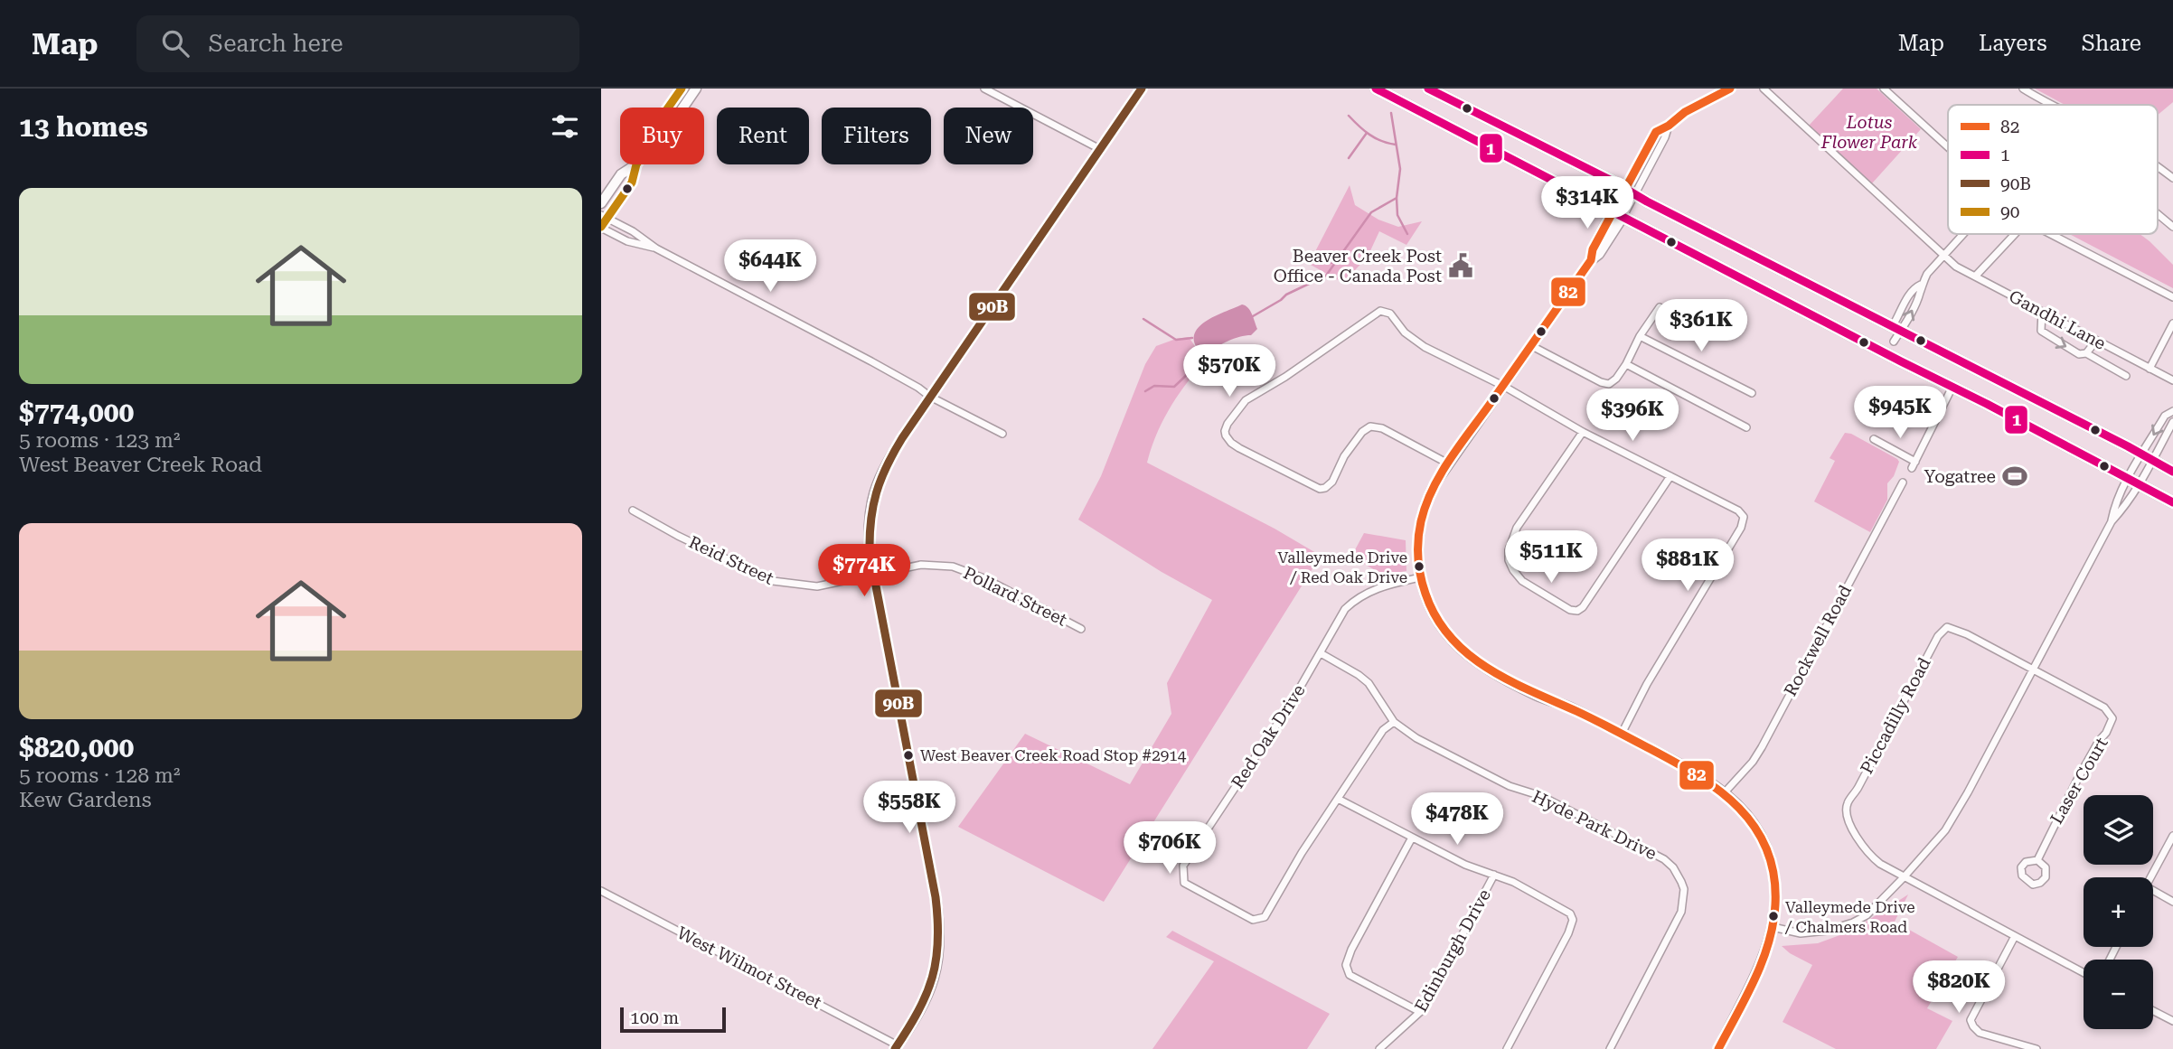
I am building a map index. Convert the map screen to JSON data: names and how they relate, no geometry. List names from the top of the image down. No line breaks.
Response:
{"streets":{"street":["Gandhi Lane","Reid Street","Pollard Street","Rockwell Road","Piccadilly Road","Red Oak Drive","Laser Court","Hyde Park Drive","Edinburgh Drive","West Wilmot Street"]},"crossings":[["Reid Street","Pollard Street"],["Piccadilly Road","Laser Court"],["Red Oak Drive","Hyde Park Drive"]],"parks":["Lotus Flower Park"],"places":{"public building":["Beaver Creek Post Office - Canada Post"],"sports":["Yogatree"],"other":["Valleymede Drive / Red Oak Drive","West Beaver Creek Road Stop #2914","Valleymede Drive / Chalmers Road"]},"lines":["transit line 82","transit line 1","transit line 90B","transit line 90"],"legend":["82","1","90B","90"],"scale_bar":"100 m","page":{"header":"Map","search":"Search here","nav":["Map","Layers","Share"],"heading":"13 homes","chip":["Buy","Rent","Filters","New"],"list":[{"name":"$774,000","note":"5 rooms · 123 m² · West Beaver Creek Road"},{"name":"$820,000","note":"5 rooms · 128 m² · Kew Gardens"}],"price":["$314K","$644K","$361K","$570K","$945K","$396K","$511K","$881K","$774K","$558K","$478K","$706K","$820K"],"map_buttons":["+","−"],"scale":"100 m"}}
